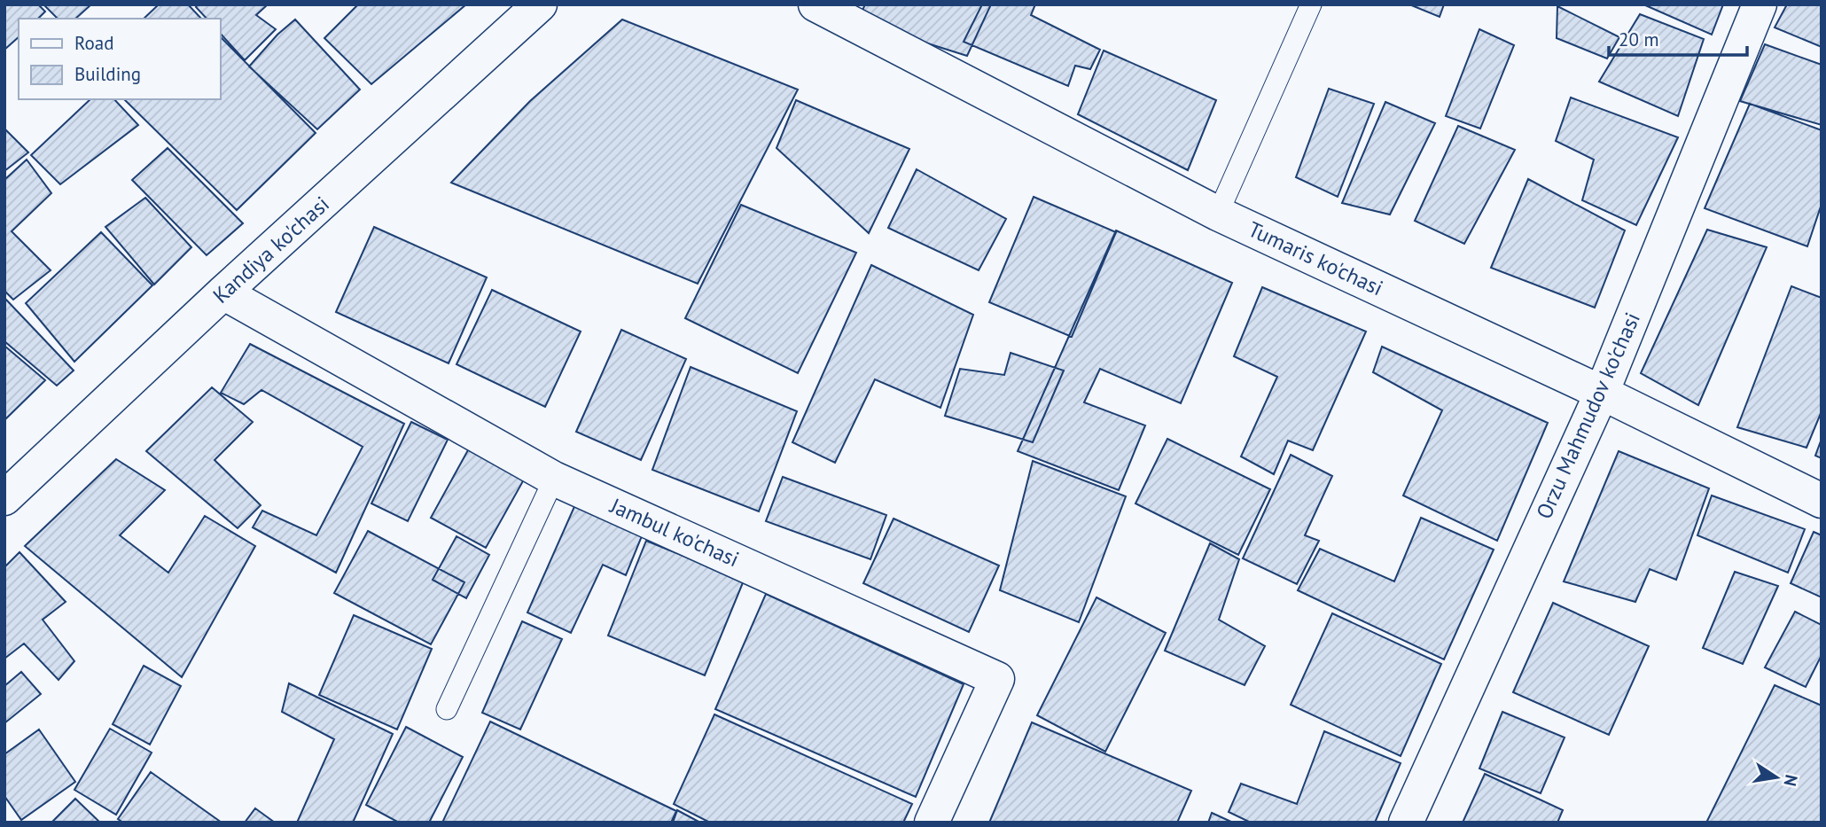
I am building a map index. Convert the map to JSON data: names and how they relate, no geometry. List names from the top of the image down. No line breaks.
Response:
{"streets":{"street":["Kandiya ko'chasi","Tumaris ko'chasi","Orzu Mahmudov ko'chasi","Jambul ko'chasi"]},"crossings":[["Kandiya ko'chasi","Jambul ko'chasi"],["Tumaris ko'chasi","Orzu Mahmudov ko'chasi"]],"legend":["Road","Building"],"scale_bar":"20 m","north":"right"}
